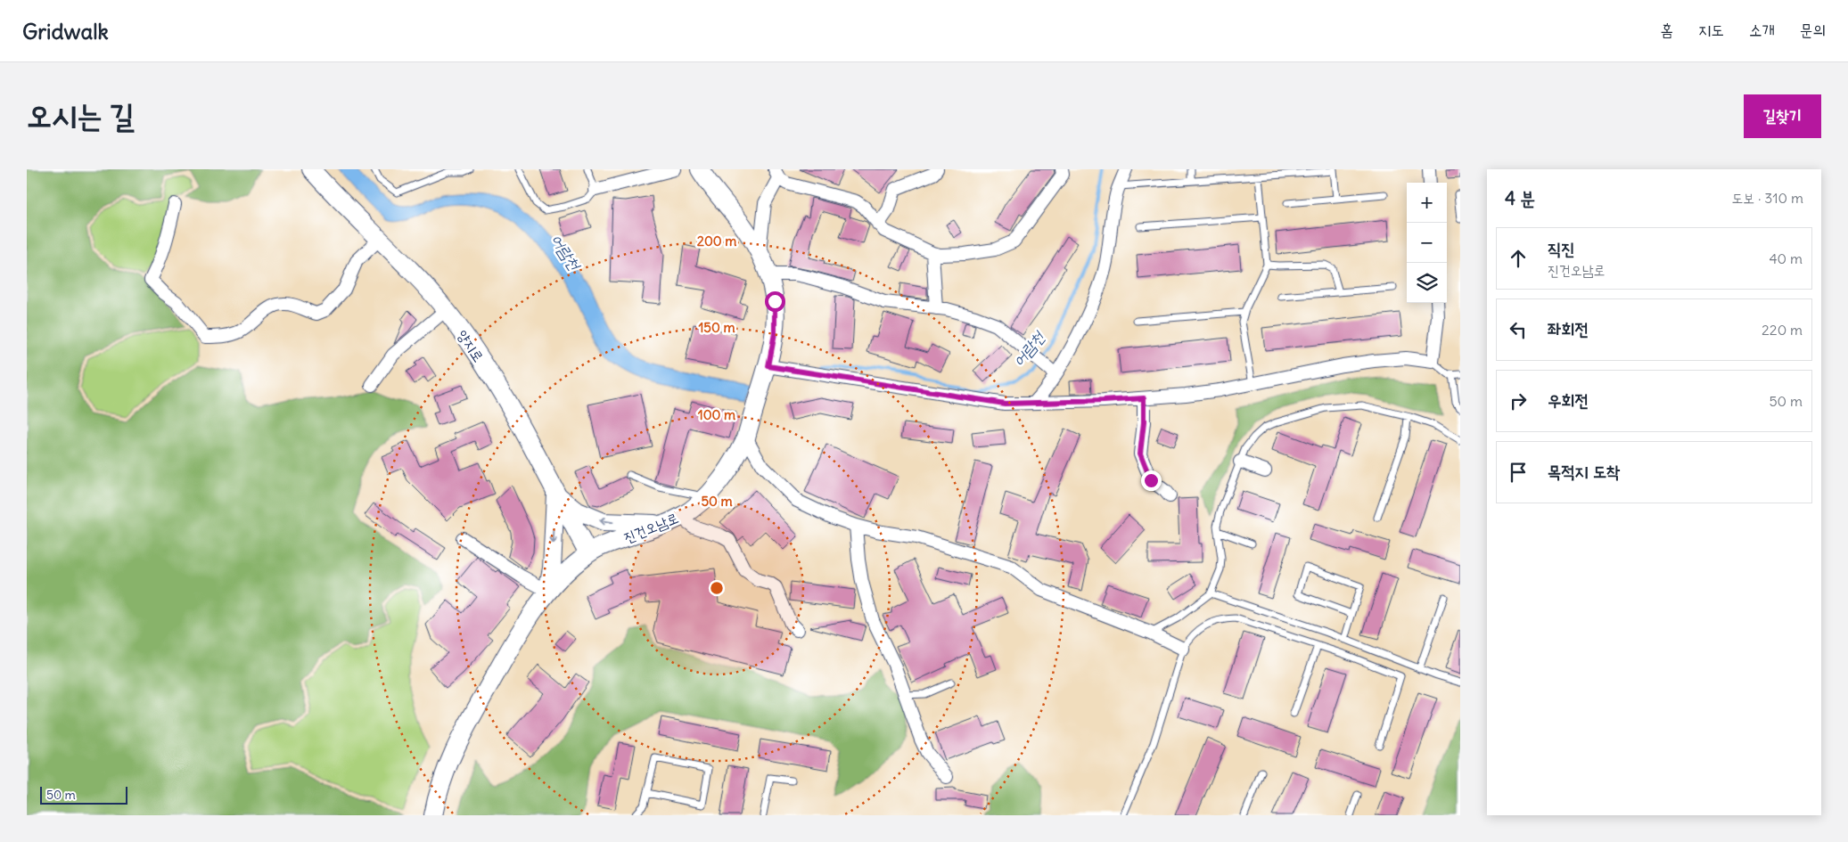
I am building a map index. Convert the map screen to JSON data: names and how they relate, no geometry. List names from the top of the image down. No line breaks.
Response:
{"streets":{"main road":["양지로","진건오남로"]},"crossings":[["양지로","진건오남로"]],"water":["어람천"],"scale_bar":"50 m","page":{"header":"Gridwalk","nav":["홈","지도","소개","문의"],"buttons":"길찾기","title":"오시는 길","heading":["4 분","도보 · 310 m"],"map_buttons":["+","−"],"list":[["직진","진건오남로","40 m"],["좌회전","220 m"],["우회전","50 m"],"목적지 도착"],"scale":"50 m"},"rings":["200 m","150 m","100 m","50 m"]}
